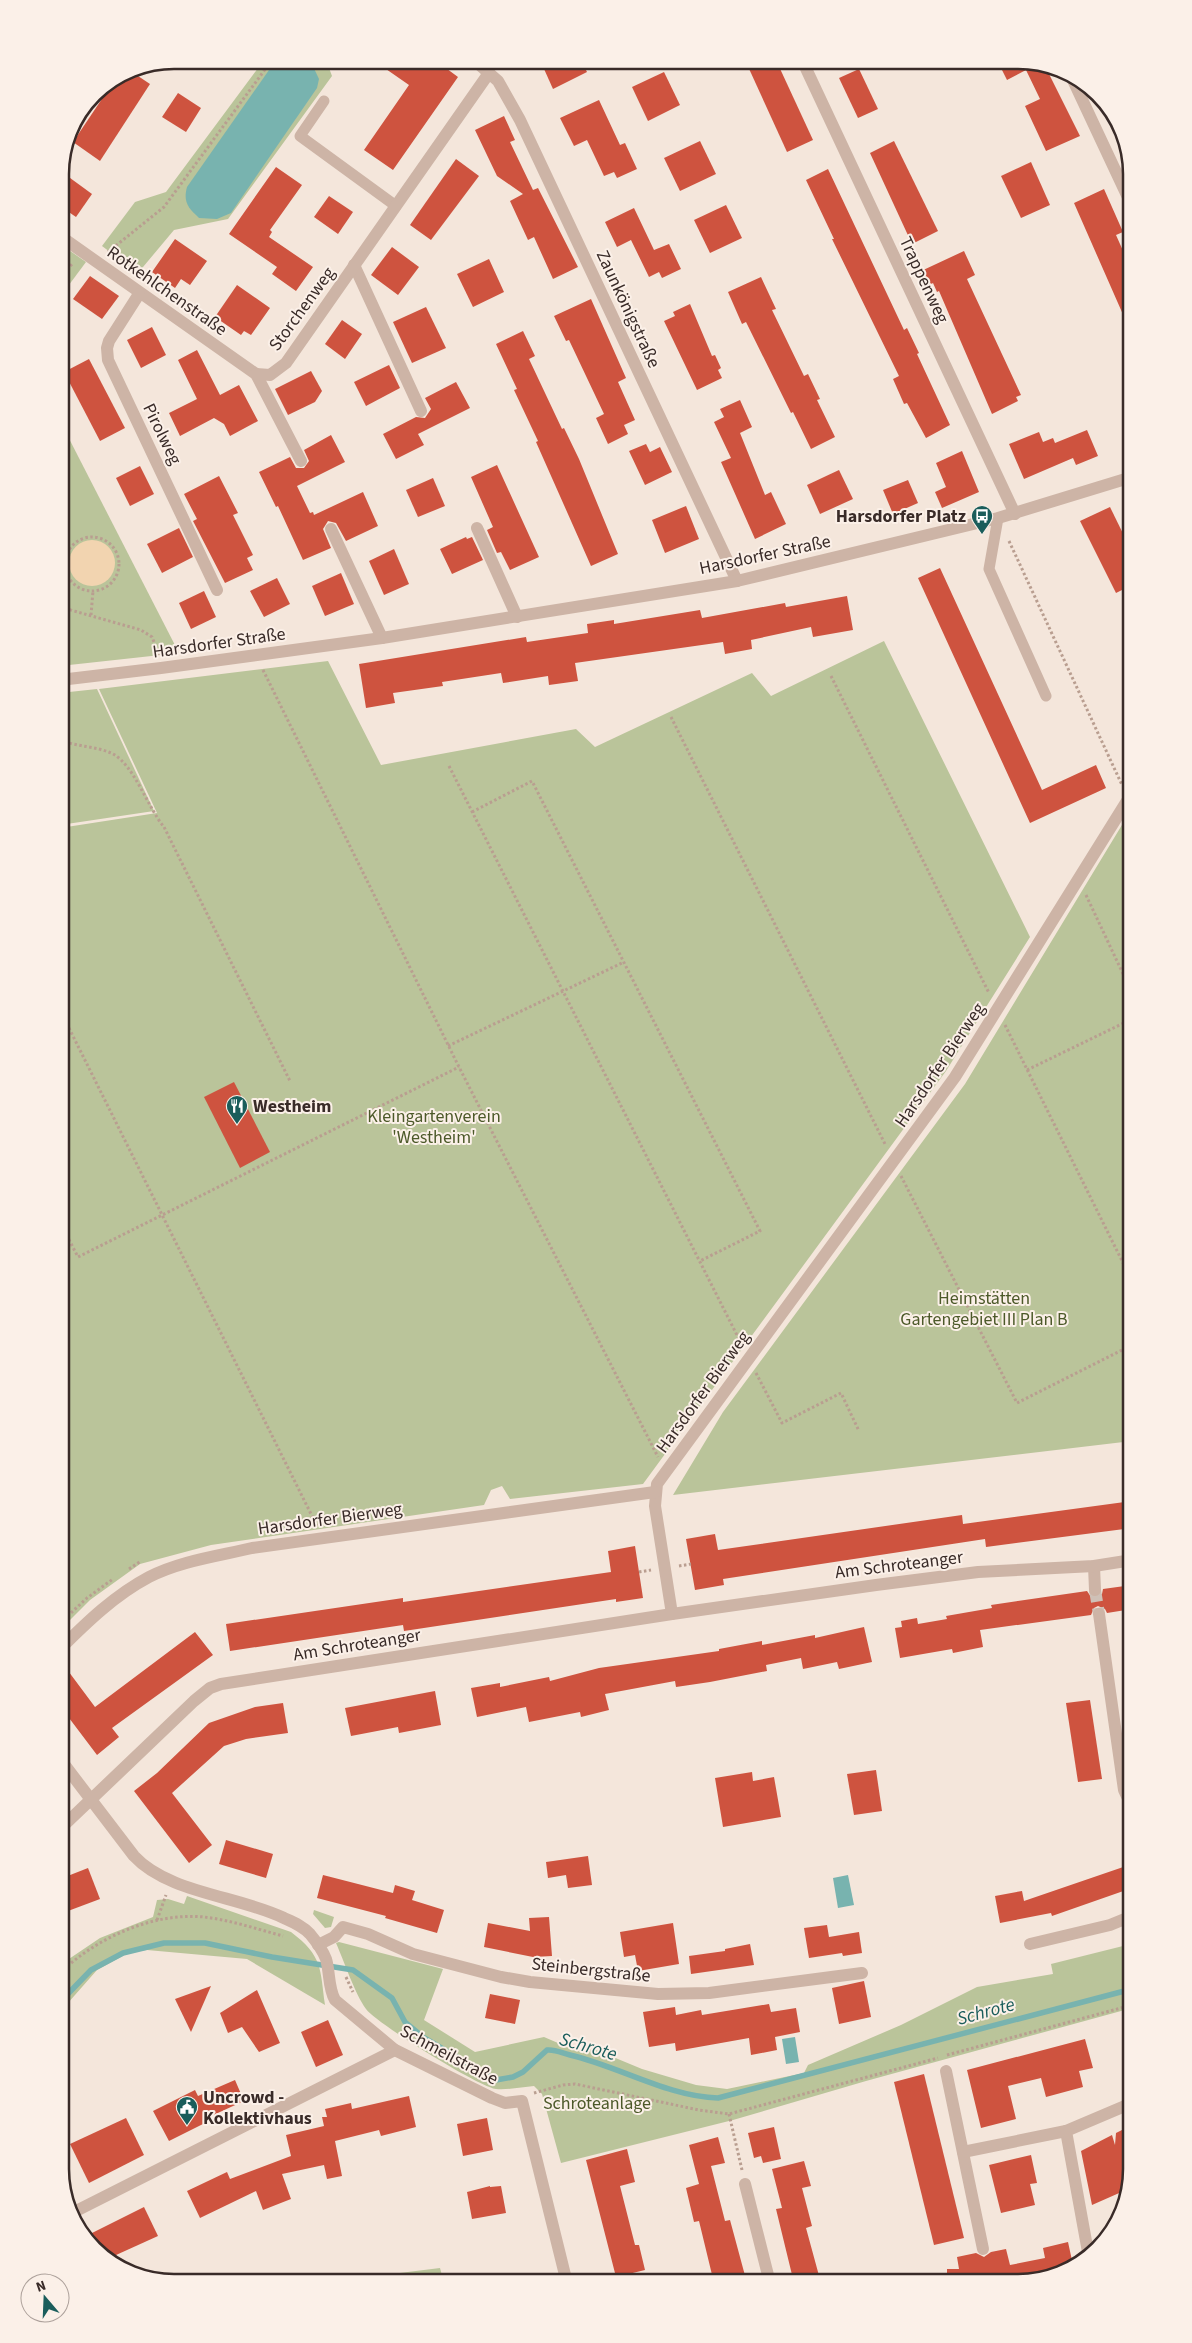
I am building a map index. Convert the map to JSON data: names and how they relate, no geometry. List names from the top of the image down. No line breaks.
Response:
{"streets":{"street":["Trappenweg","Rotkehlchenstraße","Storchenweg","Zaunkönigstraße","Pirolweg","Harsdorfer Straße","Harsdorfer Bierweg","Am Schroteanger","Steinbergstraße","Schmeilstraße"]},"crossings":[["Trappenweg","Harsdorfer Straße"],["Rotkehlchenstraße","Storchenweg"],["Rotkehlchenstraße","Pirolweg"],["Storchenweg","Zaunkönigstraße"],["Zaunkönigstraße","Harsdorfer Straße"],["Steinbergstraße","Schmeilstraße"]],"water":["Schrote"],"parks":["Kleingartenverein 'Westheim'","Heimstätten Gartengebiet III Plan B","Schroteanlage"],"places":{"bus stop":["Harsdorfer Platz"],"restaurant":["Westheim"],"public building":["Uncrowd - Kollektivhaus"]},"north":"top"}
